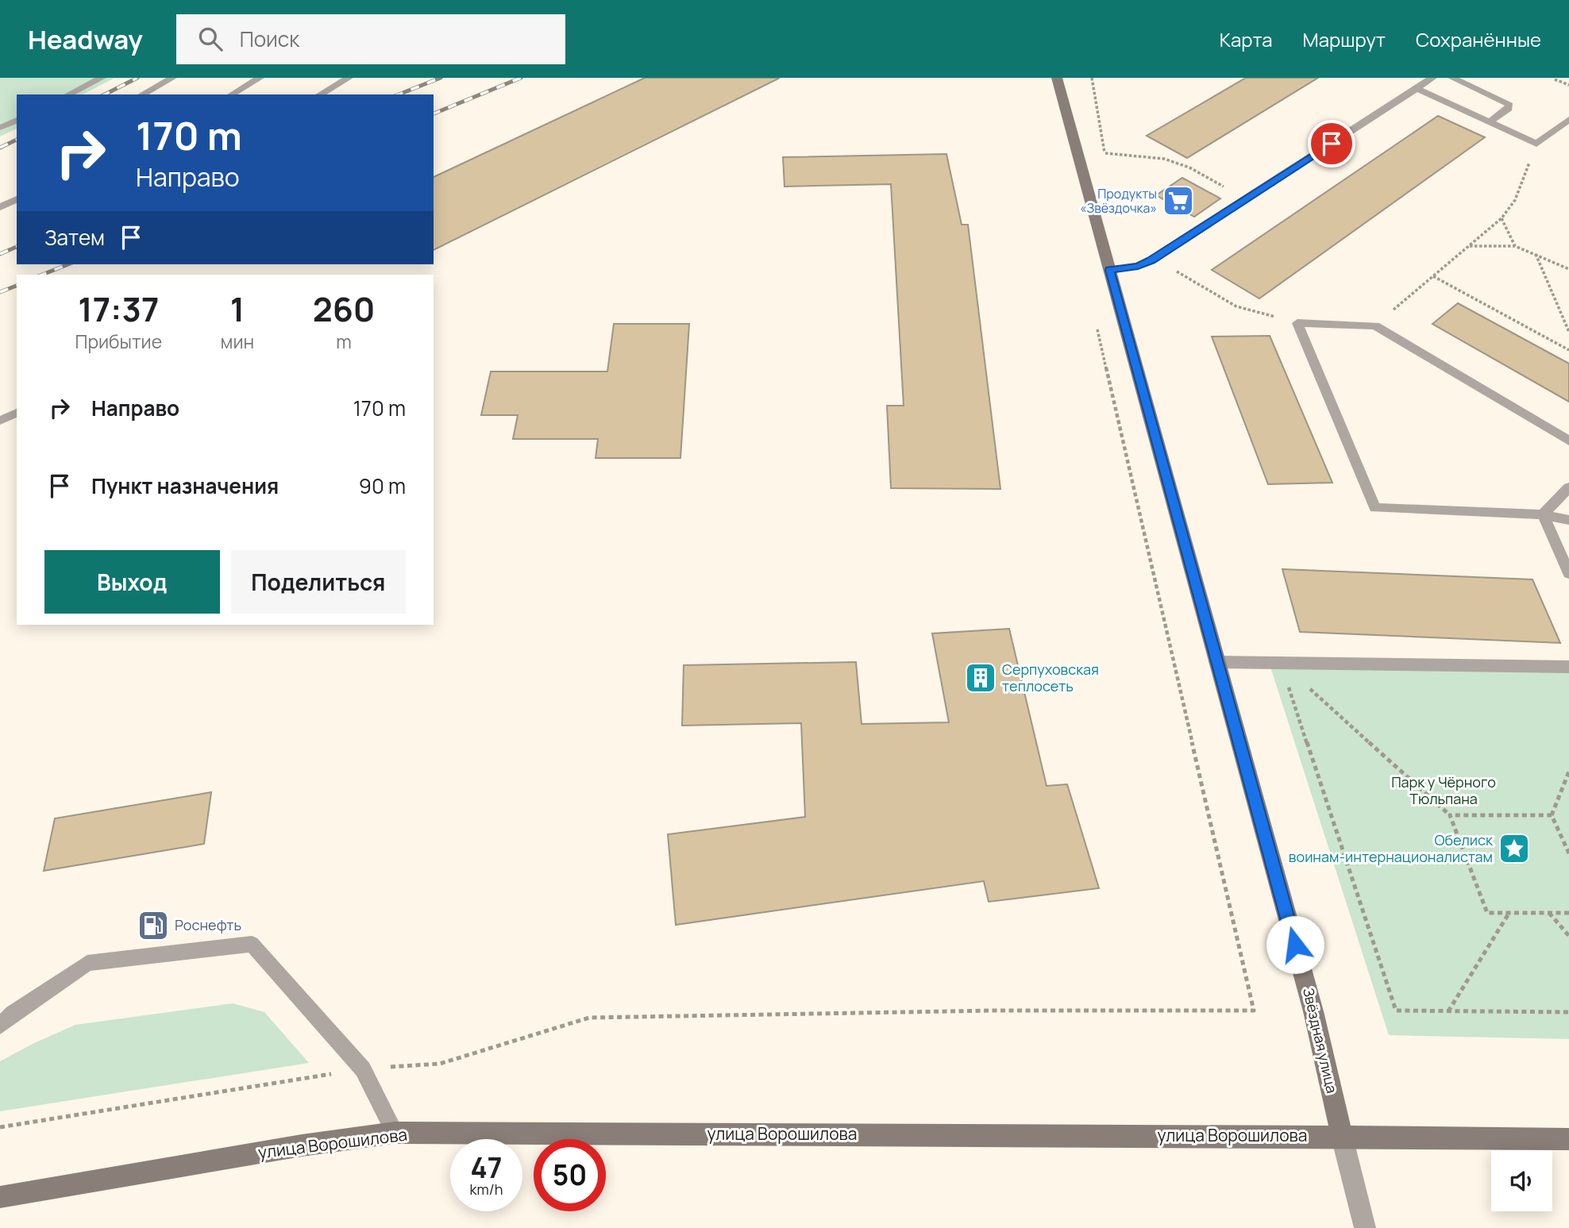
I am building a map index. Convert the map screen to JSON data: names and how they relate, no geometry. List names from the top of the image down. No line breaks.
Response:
{"streets":{"main road":["Звёздная улица","улица Ворошилова"]},"crossings":[["Звёздная улица","улица Ворошилова"]],"parks":["Парк у Чёрного Тюльпана"],"places":{"supermarket":["Продукты «Звёздочка»"],"building":["Серпуховская теплосеть"],"place":["Обелиск воинам-интернационалистам"],"fuel station":["Роснефть"]},"page":{"header":"Headway","search":"Поиск","nav":["Карта","Маршрут","Сохранённые"],"turn":["170 m","Направо"],"then":"Затем","eta":["17:37","Прибытие","1","мин","260","m"],"list":[{"name":"Направо","value":"170 m"},{"name":"Пункт назначения","value":"90 m"}],"buttons":["Выход","Поделиться"],"speed":"47 km/h","limit":"50"}}
